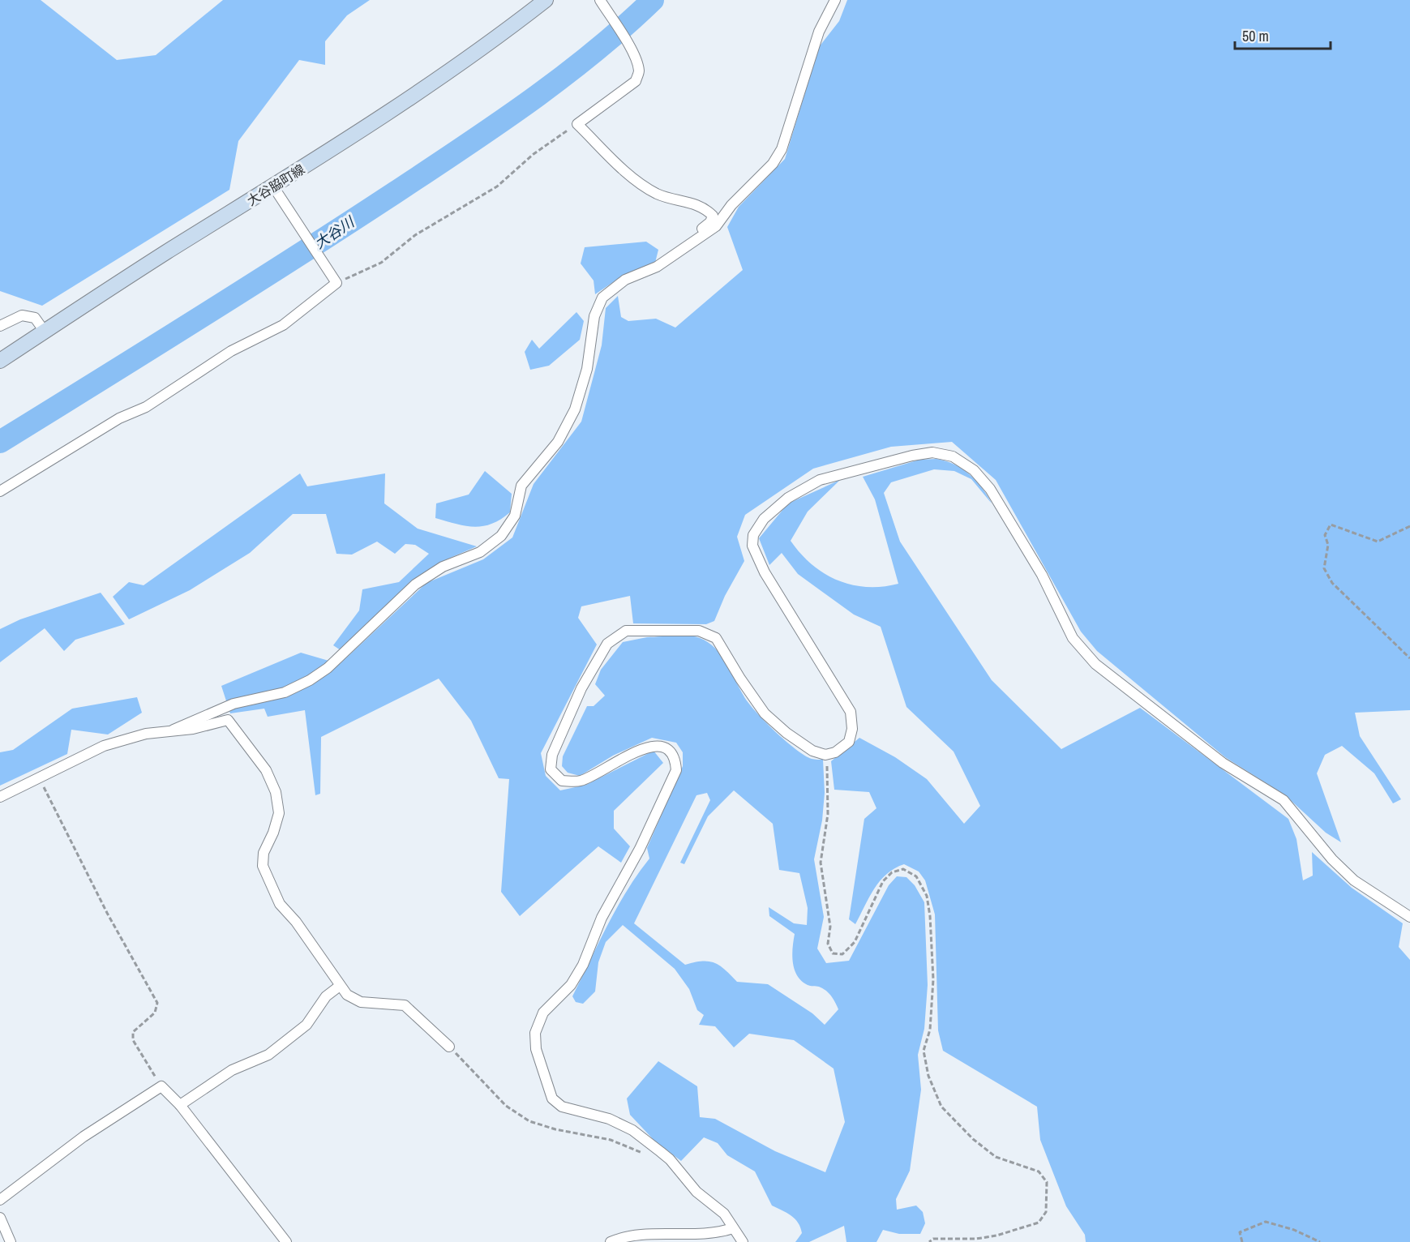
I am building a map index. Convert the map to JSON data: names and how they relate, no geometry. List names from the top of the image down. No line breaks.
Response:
{"streets":{"main road":["大谷脇町線"]},"water":["大谷川"],"scale_bar":"50 m"}
